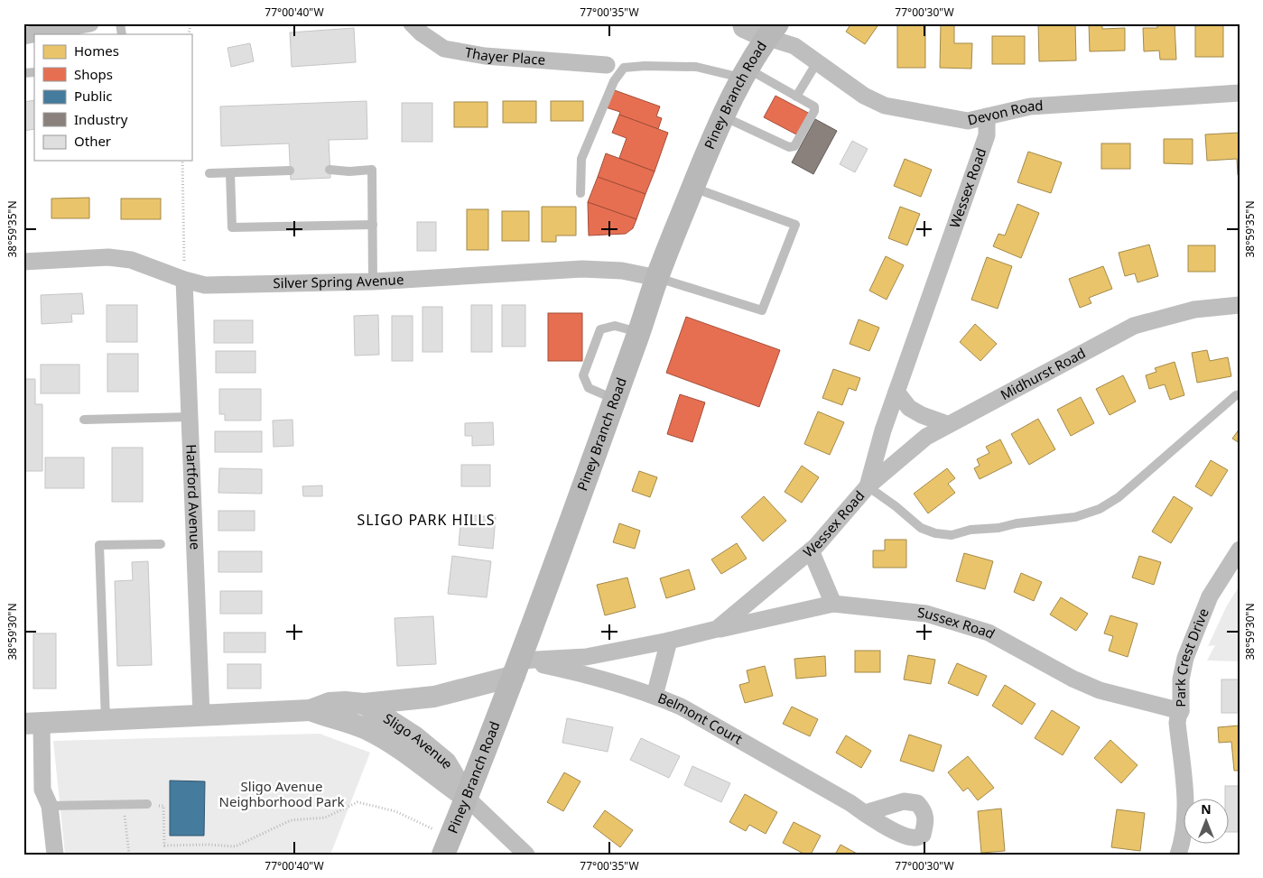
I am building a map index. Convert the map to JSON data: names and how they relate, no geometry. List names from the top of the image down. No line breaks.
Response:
{"streets":{"main road":["Piney Branch Road"],"street":["Thayer Place","Devon Road","Wessex Road","Silver Spring Avenue","Midhurst Road","Hartford Avenue","Sussex Road","Park Crest Drive","Belmont Court","Sligo Avenue"]},"crossings":[["Piney Branch Road","Devon Road"],["Piney Branch Road","Wessex Road"],["Piney Branch Road","Silver Spring Avenue"],["Piney Branch Road","Belmont Court"],["Piney Branch Road","Sligo Avenue"],["Devon Road","Wessex Road"],["Wessex Road","Midhurst Road"],["Wessex Road","Sussex Road"],["Wessex Road","Belmont Court"],["Silver Spring Avenue","Hartford Avenue"],["Hartford Avenue","Sligo Avenue"],["Sussex Road","Park Crest Drive"]],"districts":["SLIGO PARK HILLS"],"parks":["Sligo Avenue Neighborhood Park"],"legend":["Homes","Shops","Public","Industry","Other"],"north":"top","coordinates":["77°00'40\"W","77°00'35\"W","77°00'30\"W","38°59'35\"N","38°59'30\"N"]}
